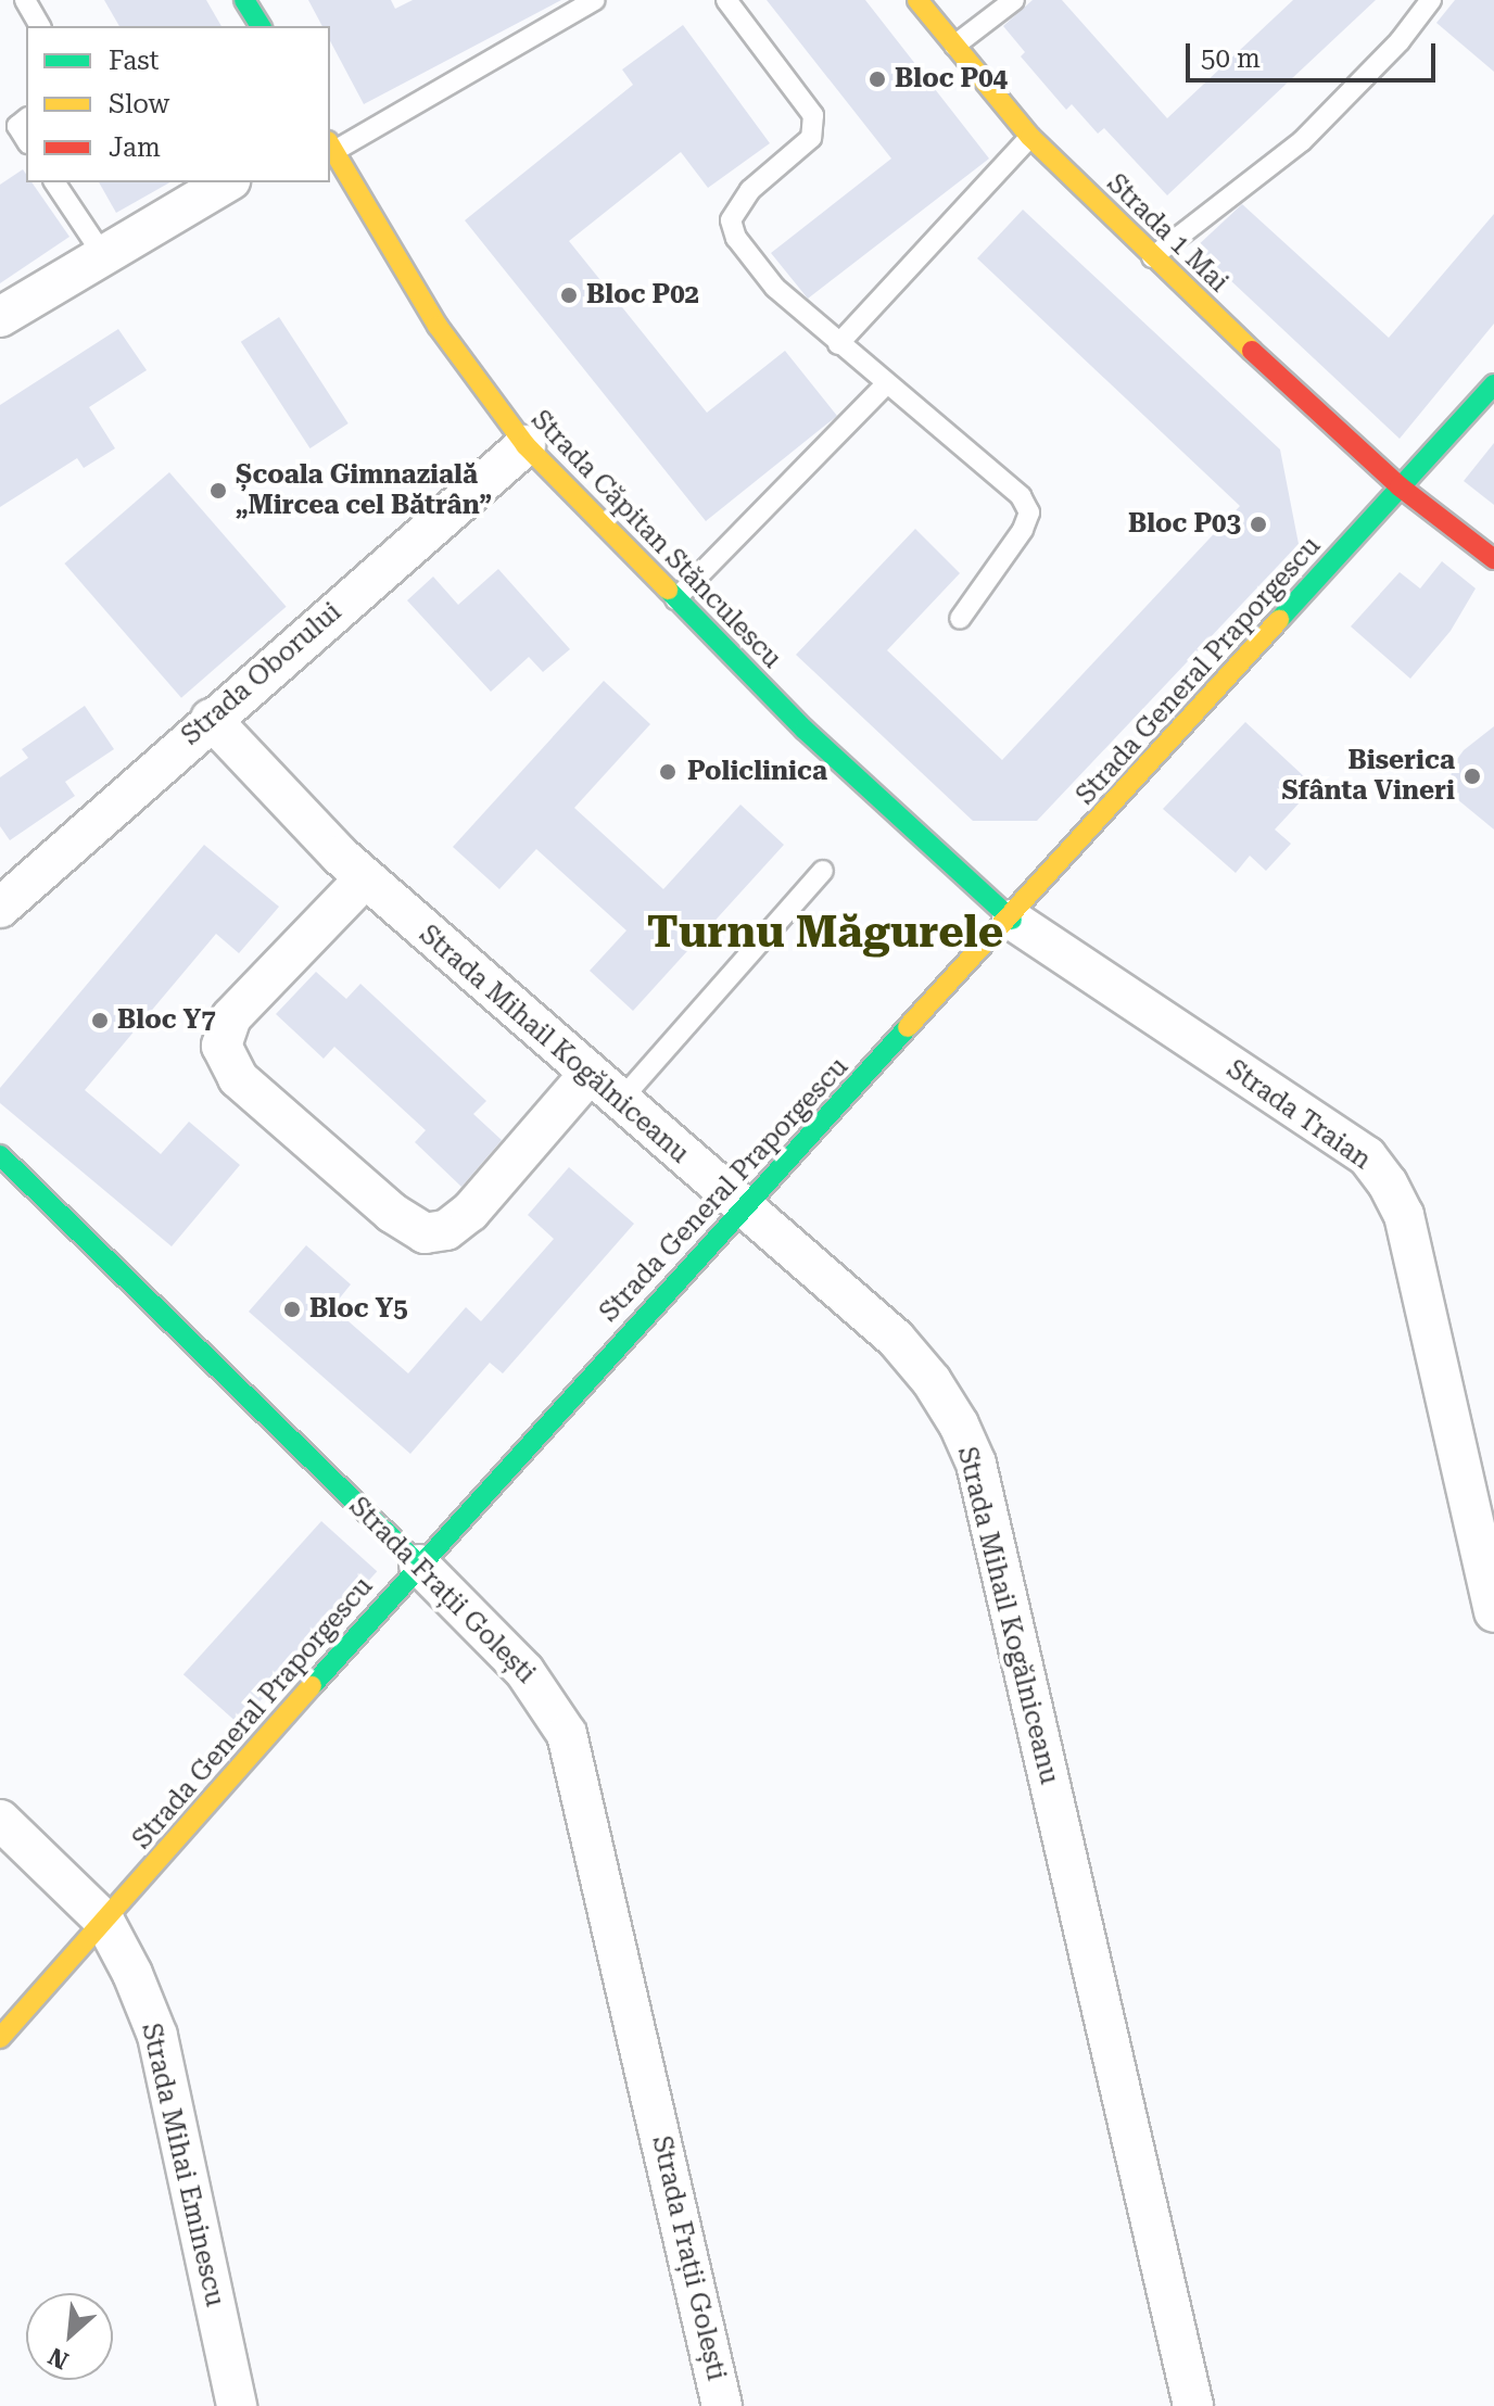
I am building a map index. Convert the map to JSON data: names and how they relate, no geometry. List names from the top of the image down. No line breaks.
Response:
{"streets":{"main road":["Strada 1 Mai","Strada Căpitan Stănculescu","Strada General Praporgescu","Strada Frații Golești"],"street":["Strada Oborului","Strada Mihail Kogălniceanu","Strada Traian","Strada Mihai Eminescu"]},"crossings":[["Strada 1 Mai","Strada General Praporgescu"],["Strada Căpitan Stănculescu","Strada General Praporgescu"],["Strada Căpitan Stănculescu","Strada Oborului"],["Strada Căpitan Stănculescu","Strada Traian"],["Strada General Praporgescu","Strada Mihail Kogălniceanu"],["Strada General Praporgescu","Strada Traian"],["Strada General Praporgescu","Strada Frații Golești"],["Strada General Praporgescu","Strada Mihai Eminescu"],["Strada Oborului","Strada Mihail Kogălniceanu"]],"districts":["Turnu Măgurele"],"places":["Bloc P04","Bloc P02","Școala Gimnazială „Mircea cel Bătrân”","Bloc P03","Policlinica","Biserica Sfânta Vineri","Bloc Y7","Bloc Y5"],"legend":["Fast","Slow","Jam"],"scale_bar":"50 m","north":"bottom left"}
